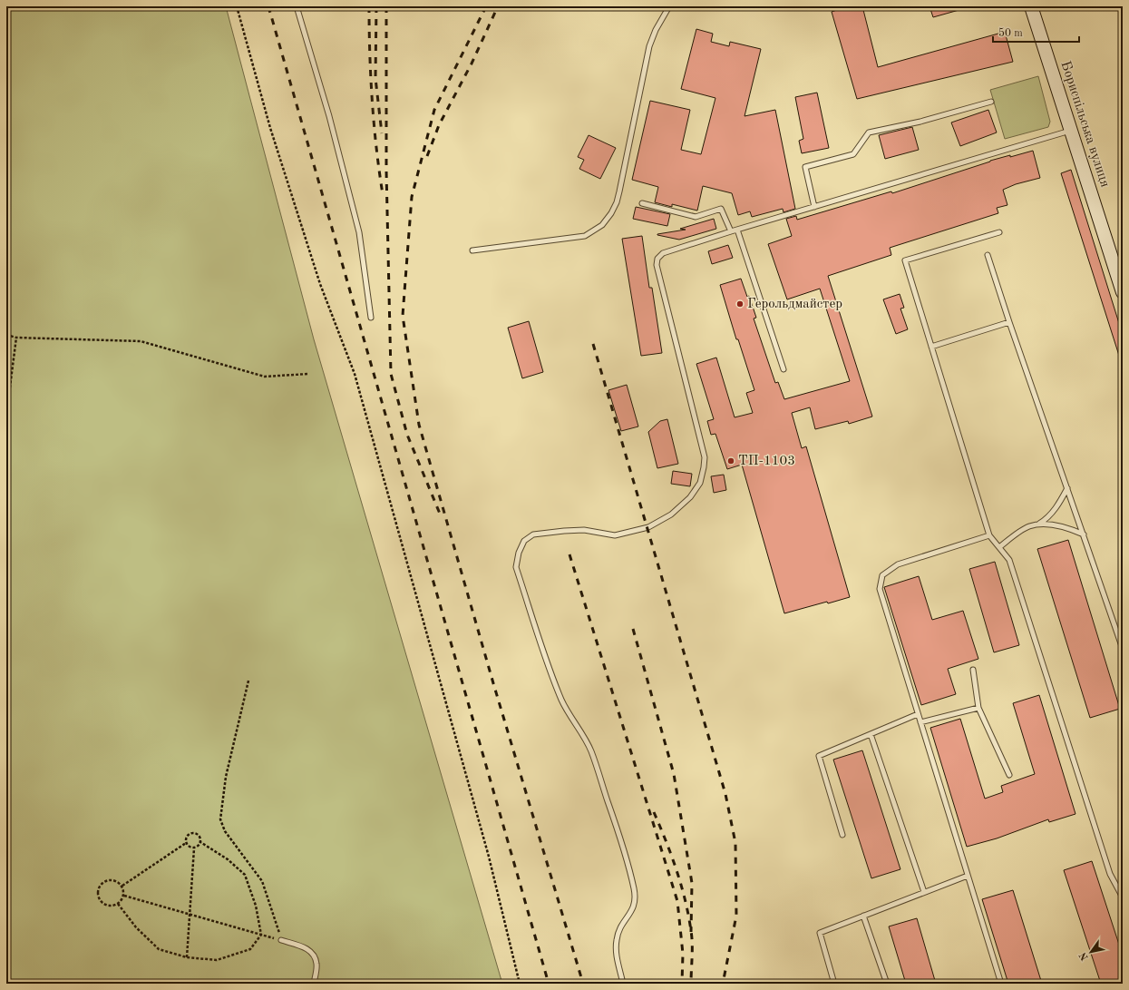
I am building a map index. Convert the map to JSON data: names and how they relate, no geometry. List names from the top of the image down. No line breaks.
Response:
{"streets":{"main road":["Бориспільська вулиця"]},"places":["Герольдмайстер","ТП-1103"],"scale_bar":"50 m","north":"bottom left"}
